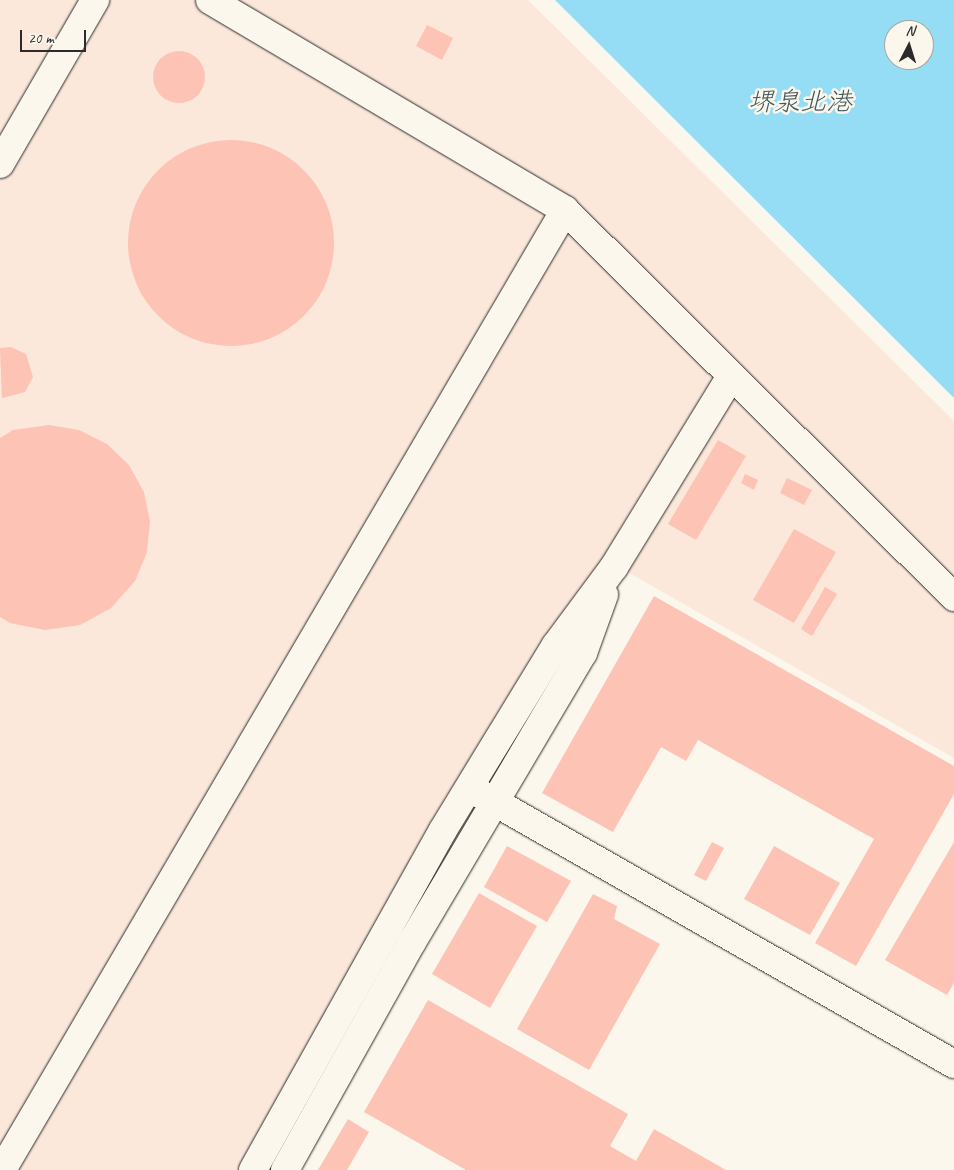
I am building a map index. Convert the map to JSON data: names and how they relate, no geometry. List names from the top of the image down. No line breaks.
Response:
{"water":["堺泉北港"],"scale_bar":"20 m","north":"top"}
